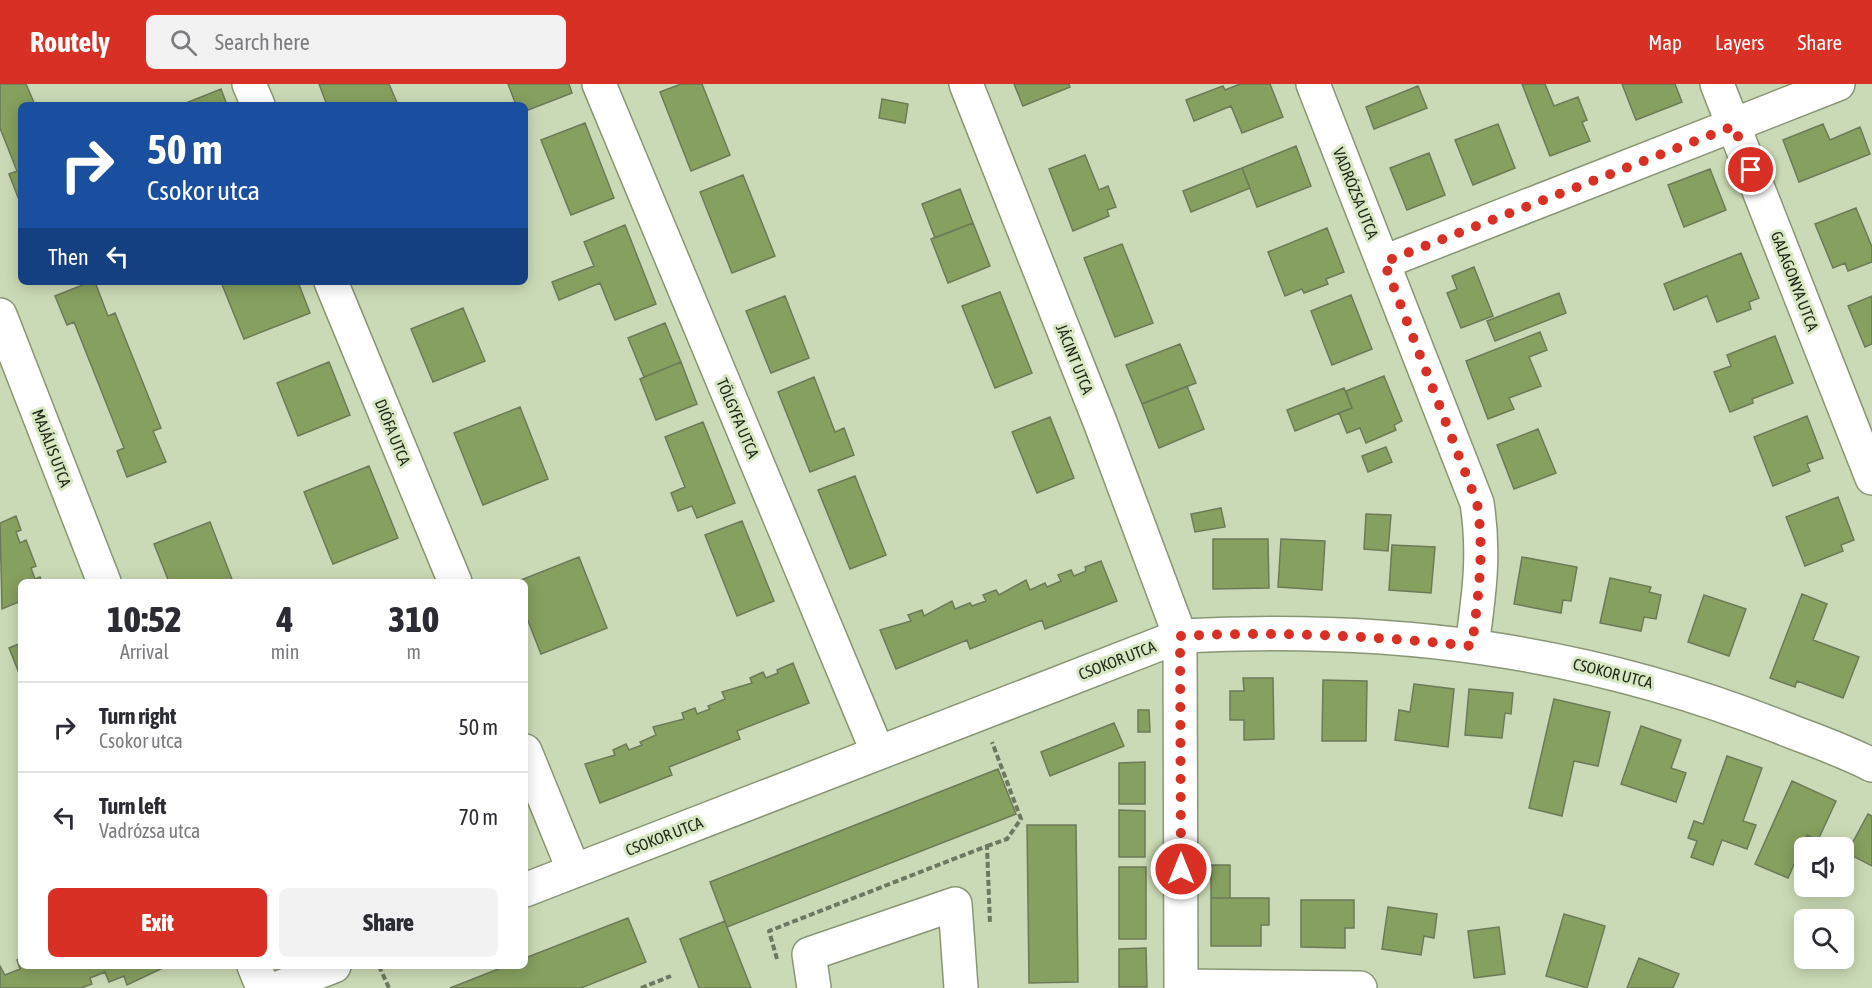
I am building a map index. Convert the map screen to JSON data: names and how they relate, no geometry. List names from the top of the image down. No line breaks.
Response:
{"streets":{"street":["VADRÓZSA UTCA","GALAGONYA UTCA","JÁCINT UTCA","TÖLGYFA UTCA","DIÓFA UTCA","MAJÁLIS UTCA","CSOKOR UTCA"]},"crossings":[["VADRÓZSA UTCA","CSOKOR UTCA"],["JÁCINT UTCA","CSOKOR UTCA"],["TÖLGYFA UTCA","CSOKOR UTCA"]],"page":{"header":"Routely","search":"Search here","nav":["Map","Layers","Share"],"turn":["50 m","Csokor utca"],"then":"Then","eta":["10:52","Arrival","4","min","310","m"],"list":[{"name":"Turn right","note":"Csokor utca","value":"50 m"},{"name":"Turn left","note":"Vadrózsa utca","value":"70 m"}],"buttons":["Exit","Share"]}}
